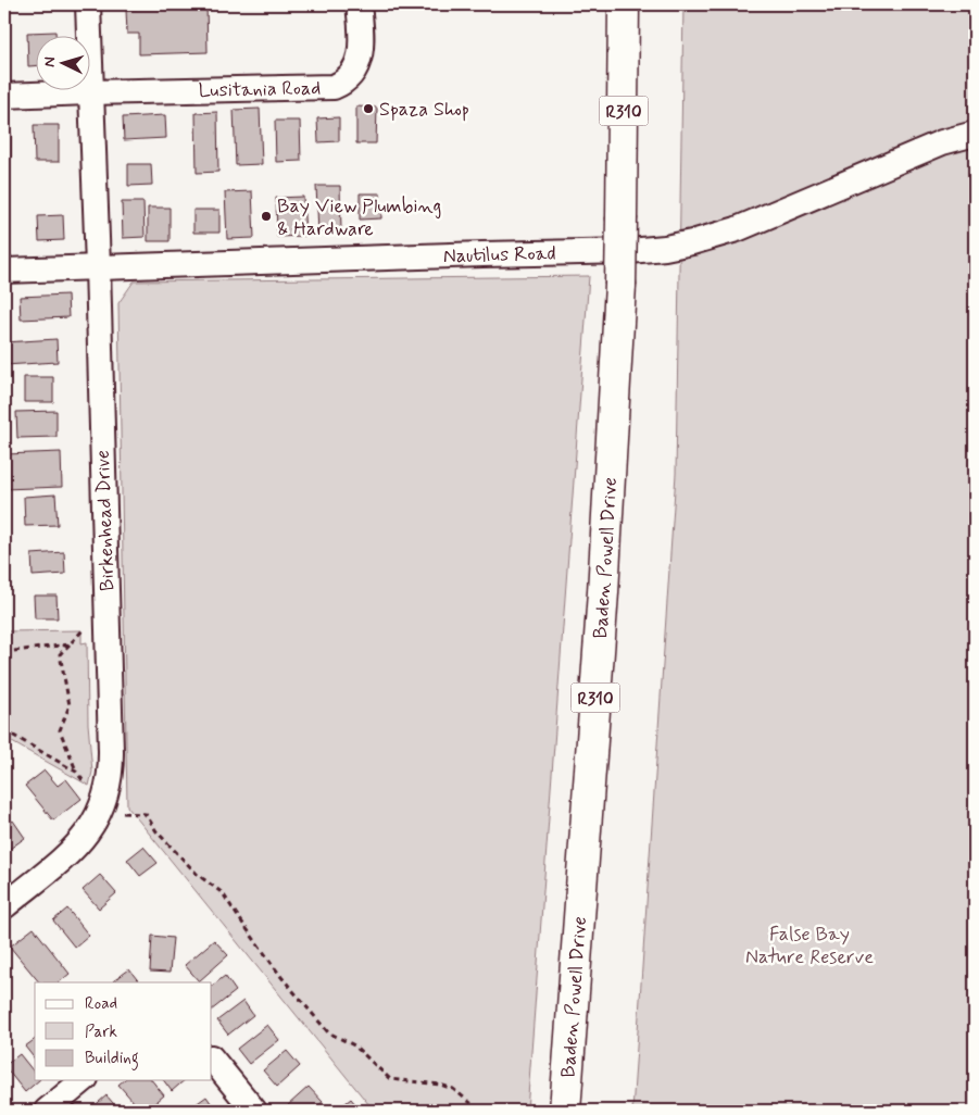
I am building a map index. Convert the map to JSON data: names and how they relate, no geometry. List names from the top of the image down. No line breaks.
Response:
{"streets":{"main road":["R310","Baden Powell Drive"],"street":["Lusitania Road","Nautilus Road","Birkenhead Drive"]},"crossings":[["Lusitania Road","Birkenhead Drive"],["Nautilus Road","Birkenhead Drive"]],"parks":["False Bay Nature Reserve"],"places":["Spaza Shop","Bay View Plumbing & Hardware"],"legend":["Road","Park","Building"],"north":"left"}
